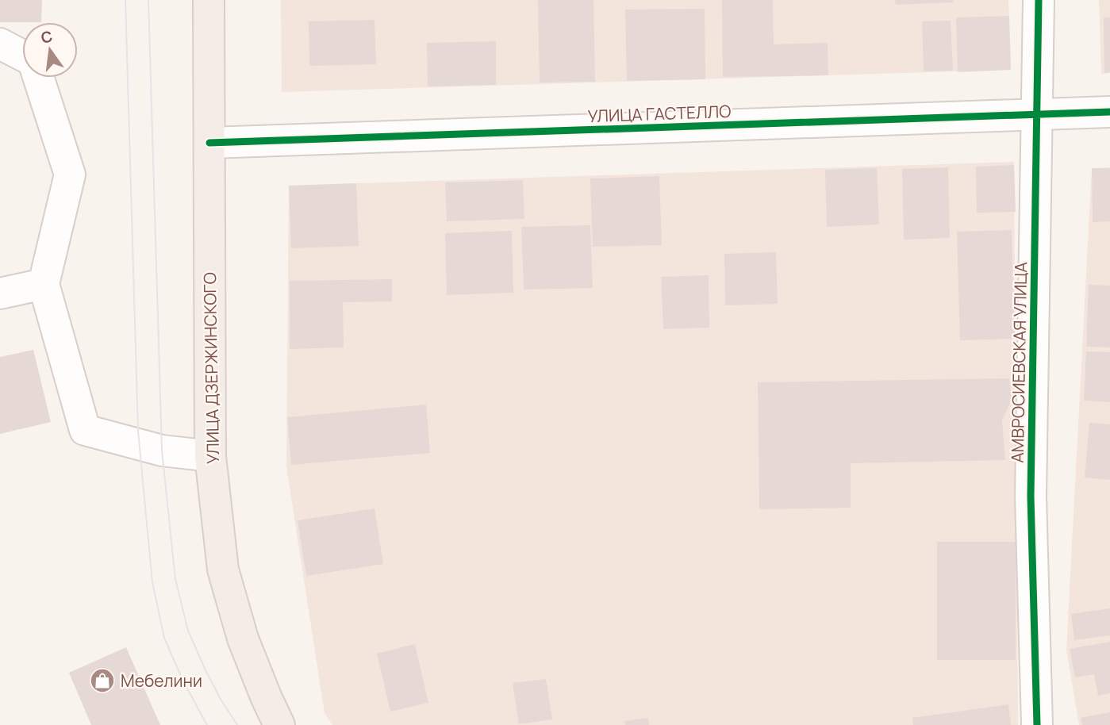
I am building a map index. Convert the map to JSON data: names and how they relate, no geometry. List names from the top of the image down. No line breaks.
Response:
{"streets":{"main road":["УЛИЦА ДЗЕРЖИНСКОГО"],"street":["УЛИЦА ГАСТЕЛЛО","АМВРОСИЕВСКАЯ УЛИЦА"]},"crossings":[["УЛИЦА ГАСТЕЛЛО","АМВРОСИЕВСКАЯ УЛИЦА"],["УЛИЦА ГАСТЕЛЛО","УЛИЦА ДЗЕРЖИНСКОГО"]],"places":{"shop":["Мебелини"]},"north":"top"}
